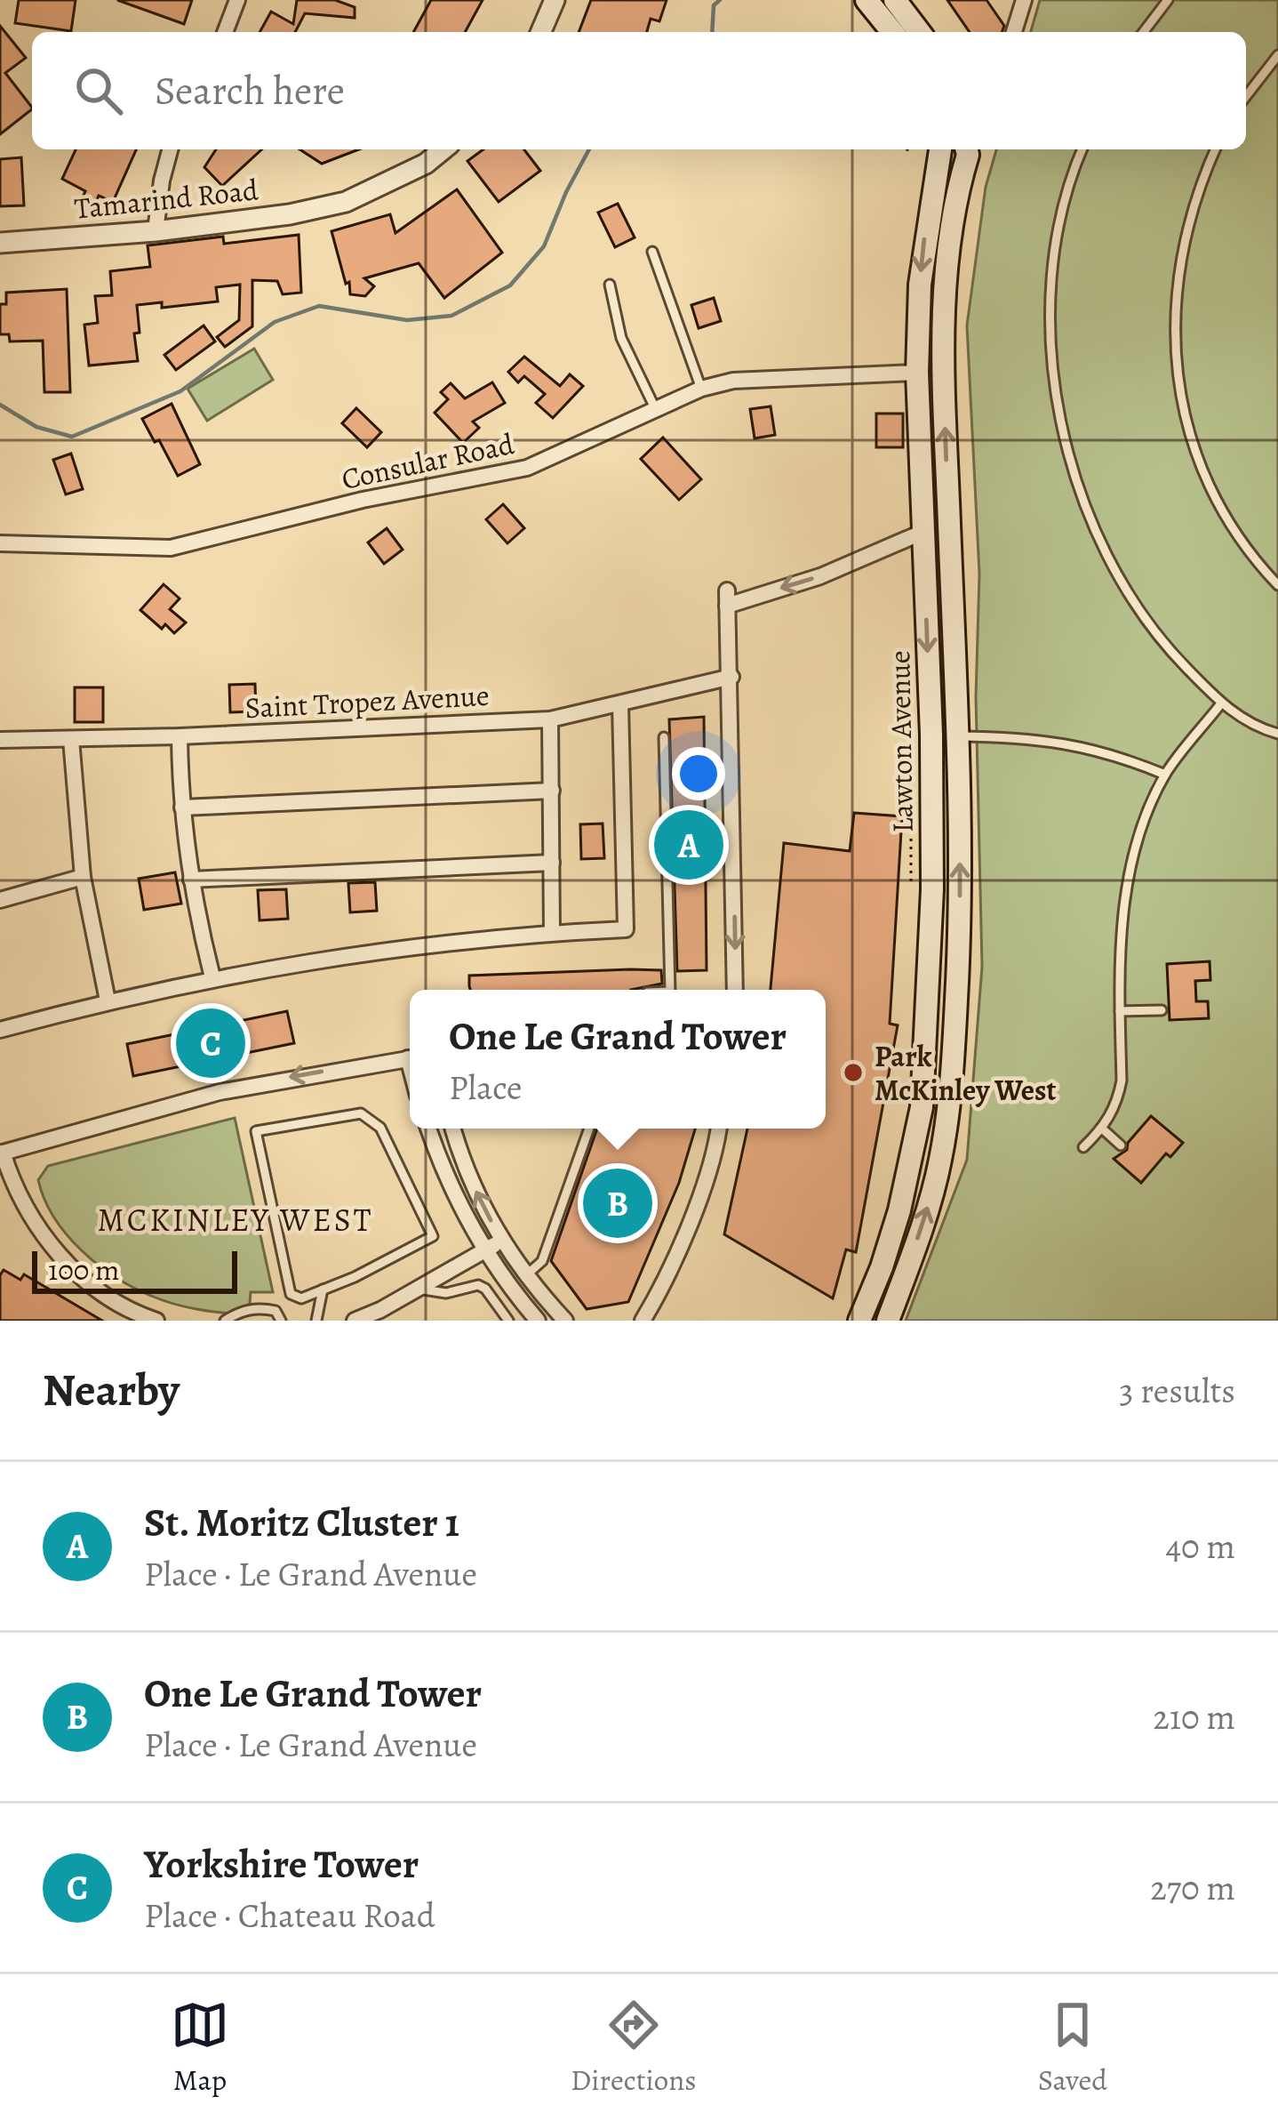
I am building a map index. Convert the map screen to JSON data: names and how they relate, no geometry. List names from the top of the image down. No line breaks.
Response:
{"streets":{"main road":["Lawton Avenue"],"street":["Tamarind Road","Consular Road","Saint Tropez Avenue"]},"crossings":[["Consular Road","Lawton Avenue"]],"districts":["MCKINLEY WEST"],"places":["Park McKinley West"],"scale_bar":"100 m","page":{"search":"Search here","pins":["A","C","B"],"popup":["One Le Grand Tower","Place"],"scale":"100 m","heading":["Nearby","3 results"],"list":[{"mark":"A","name":"St. Moritz Cluster 1","note":"Place · Le Grand Avenue","value":"40 m"},{"mark":"B","name":"One Le Grand Tower","note":"Place · Le Grand Avenue","value":"210 m"},{"mark":"C","name":"Yorkshire Tower","note":"Place · Chateau Road","value":"270 m"}],"nav":["Map","Directions","Saved"]}}
